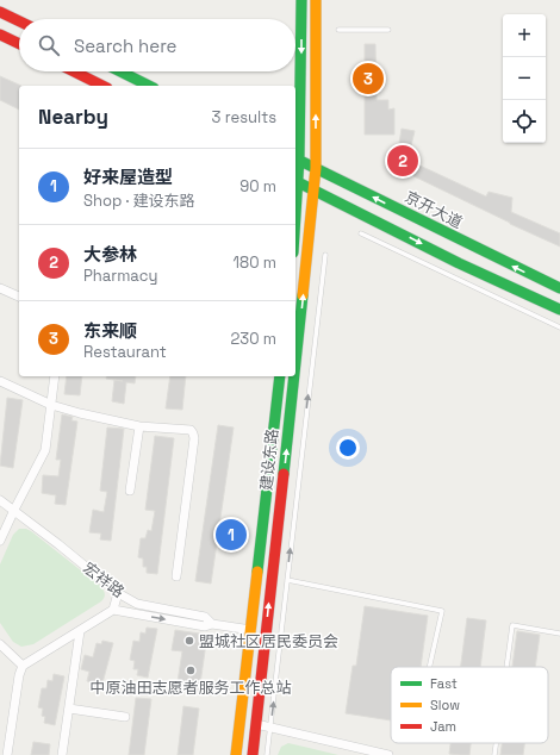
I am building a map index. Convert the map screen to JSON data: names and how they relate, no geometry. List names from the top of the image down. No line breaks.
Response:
{"streets":{"main road":["京开大道","建设东路"],"street":["宏祥路"]},"crossings":[["京开大道","建设东路"],["建设东路","宏祥路"]],"places":["盟城社区居民委员会","中原油田志愿者服务工作总站"],"legend":["Fast","Slow","Jam"],"page":{"map_buttons":["+","−"],"search":"Search here","pins":["3","2","1"],"heading":["Nearby","3 results"],"list":[{"mark":"1","name":"好来屋造型","note":"Shop · 建设东路","value":"90 m"},{"mark":"2","name":"大参林","note":"Pharmacy","value":"180 m"},{"mark":"3","name":"东来顺","note":"Restaurant","value":"230 m"}]}}
